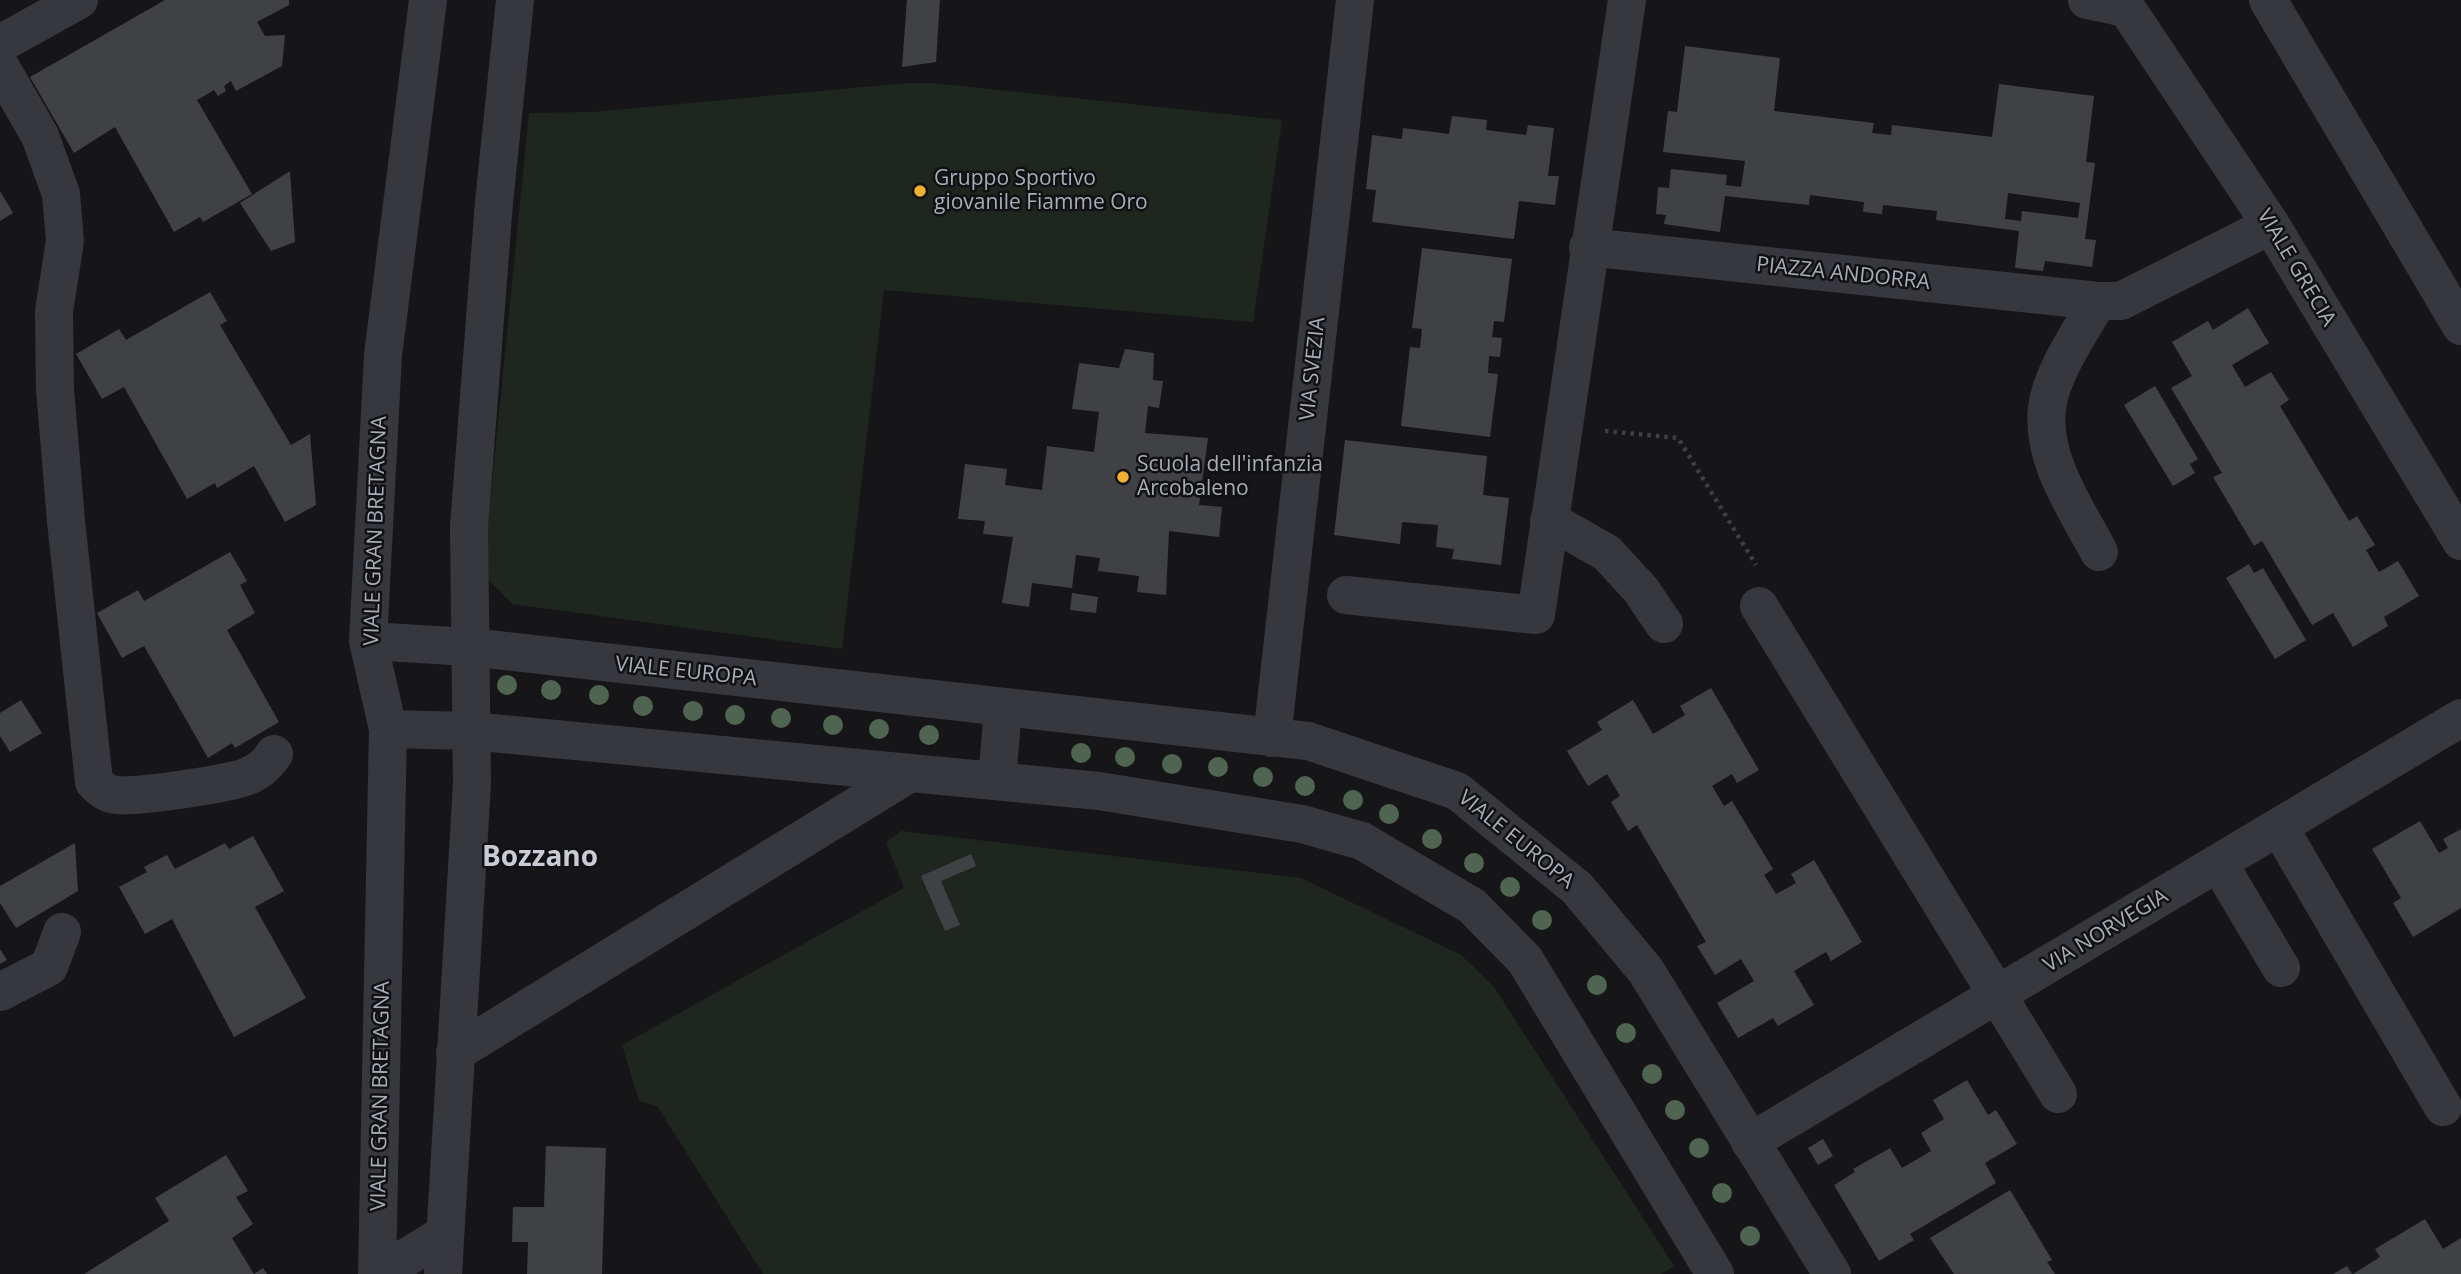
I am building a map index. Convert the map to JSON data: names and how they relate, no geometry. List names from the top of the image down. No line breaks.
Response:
{"streets":{"street":["VIALE GRECIA","PIAZZA ANDORRA","VIA SVEZIA","VIALE GRAN BRETAGNA","VIALE EUROPA","VIA NORVEGIA"]},"crossings":[["VIALE GRECIA","PIAZZA ANDORRA"],["VIA SVEZIA","VIALE EUROPA"],["VIALE GRAN BRETAGNA","VIALE EUROPA"],["VIALE EUROPA","VIA NORVEGIA"]],"districts":["Bozzano"],"places":["Gruppo Sportivo giovanile Fiamme Oro","Scuola dell'infanzia Arcobaleno"]}
